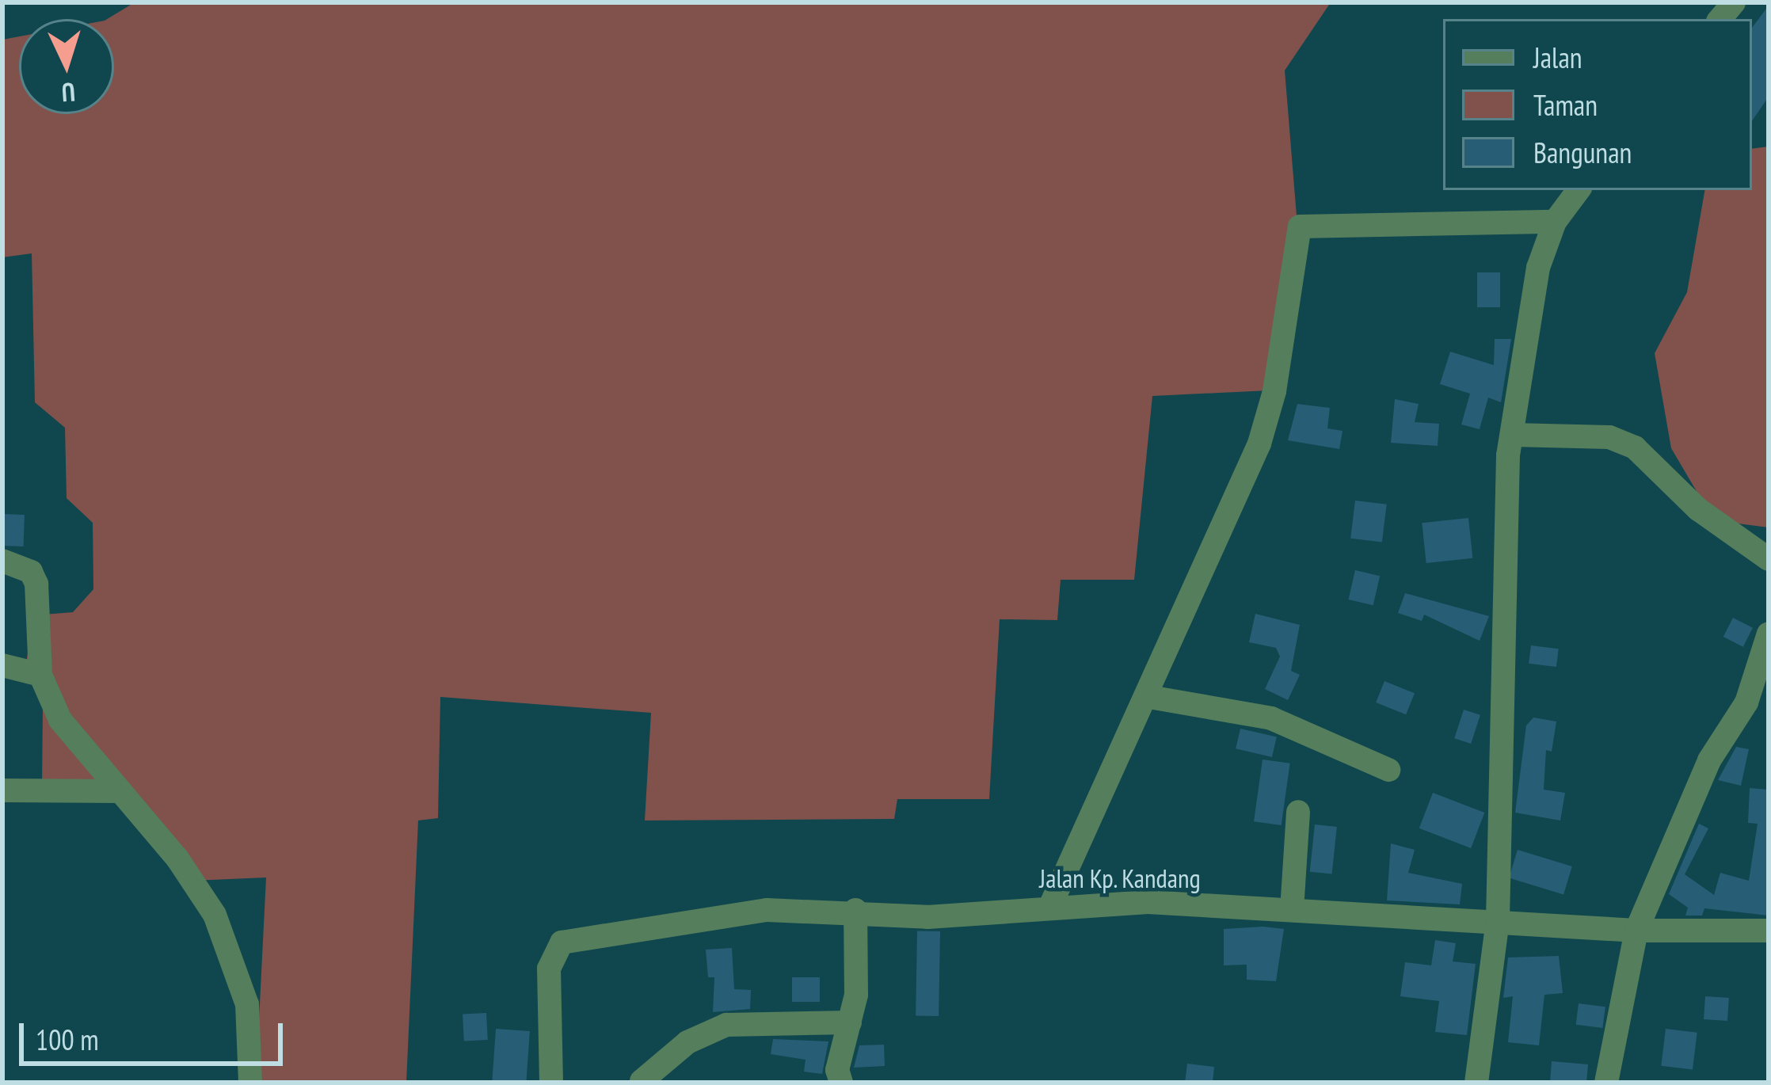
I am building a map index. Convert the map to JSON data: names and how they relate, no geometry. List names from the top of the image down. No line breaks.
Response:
{"streets":{"street":["Jalan Kp. Kandang"]},"legend":["Jalan","Taman","Bangunan"],"scale_bar":"100 m","north":"bottom"}
